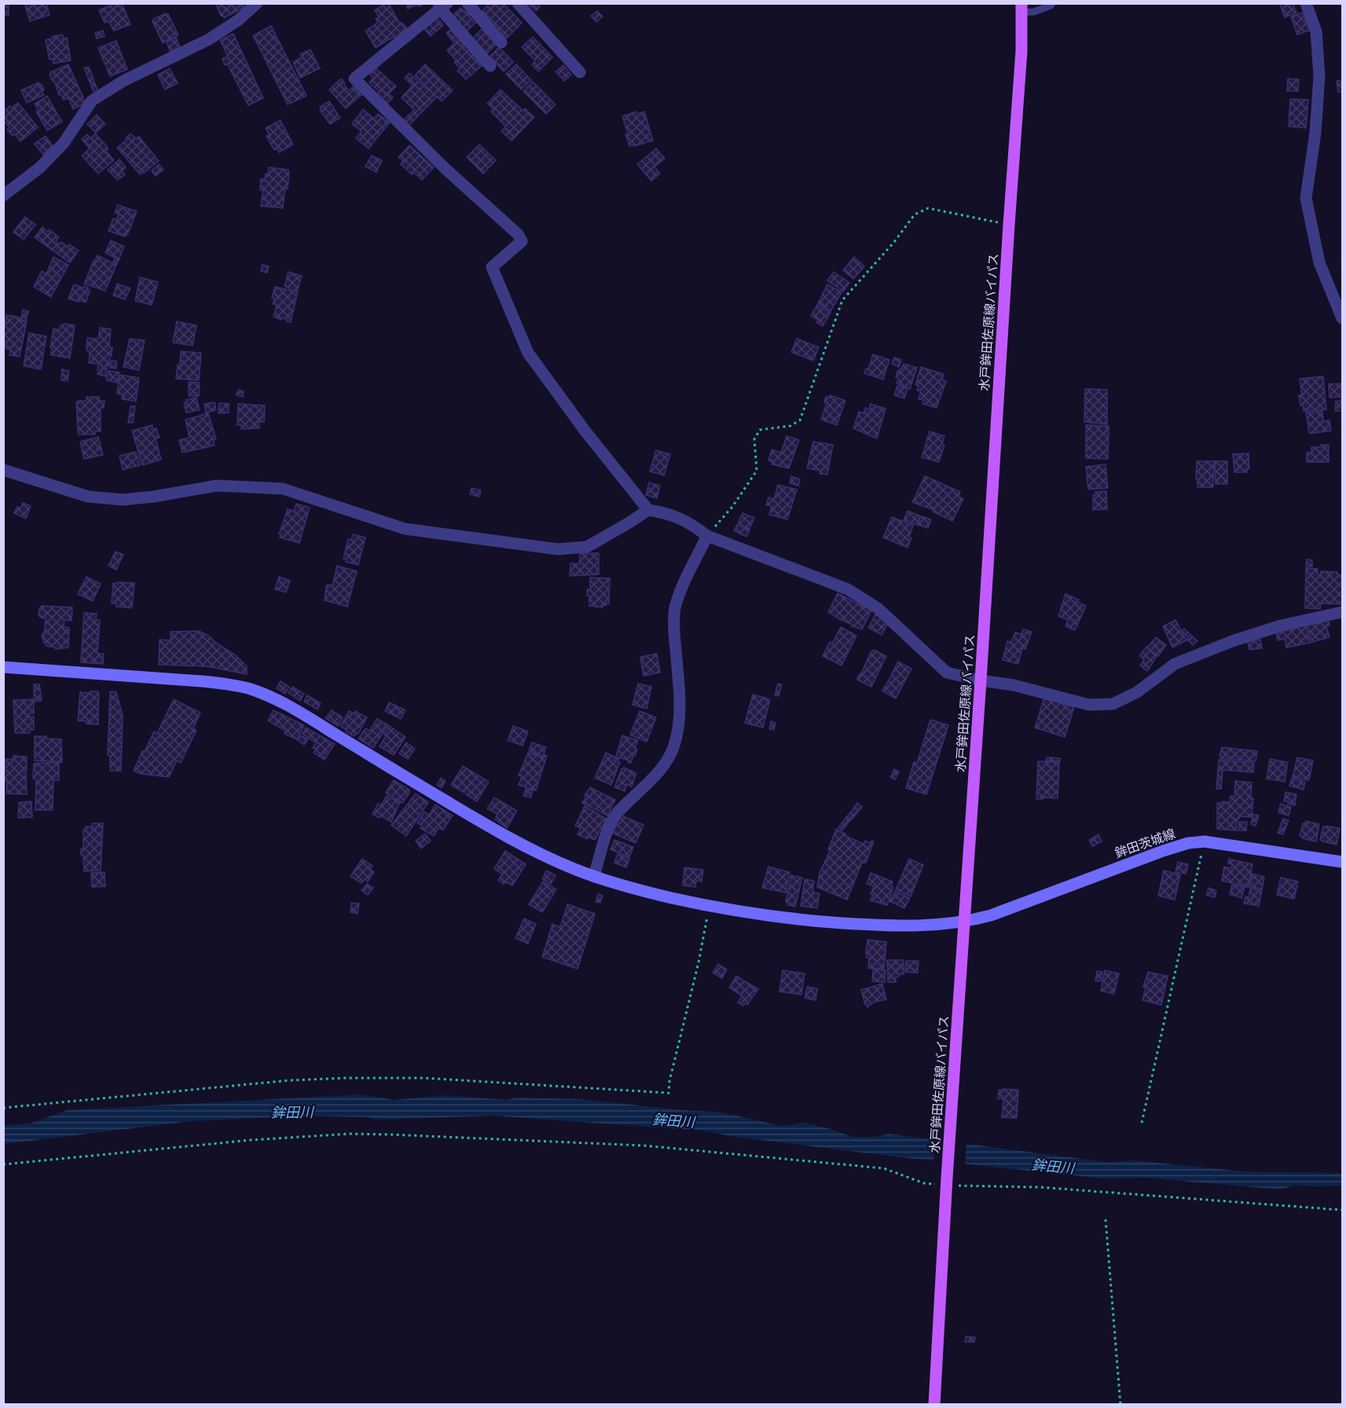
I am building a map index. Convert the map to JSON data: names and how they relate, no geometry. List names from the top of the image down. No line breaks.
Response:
{"streets":{"main road":["水戸鉾田佐原線バイパス"],"street":["鉾田茨城線"]},"crossings":[["水戸鉾田佐原線バイパス","鉾田茨城線"]],"water":["鉾田川"]}
